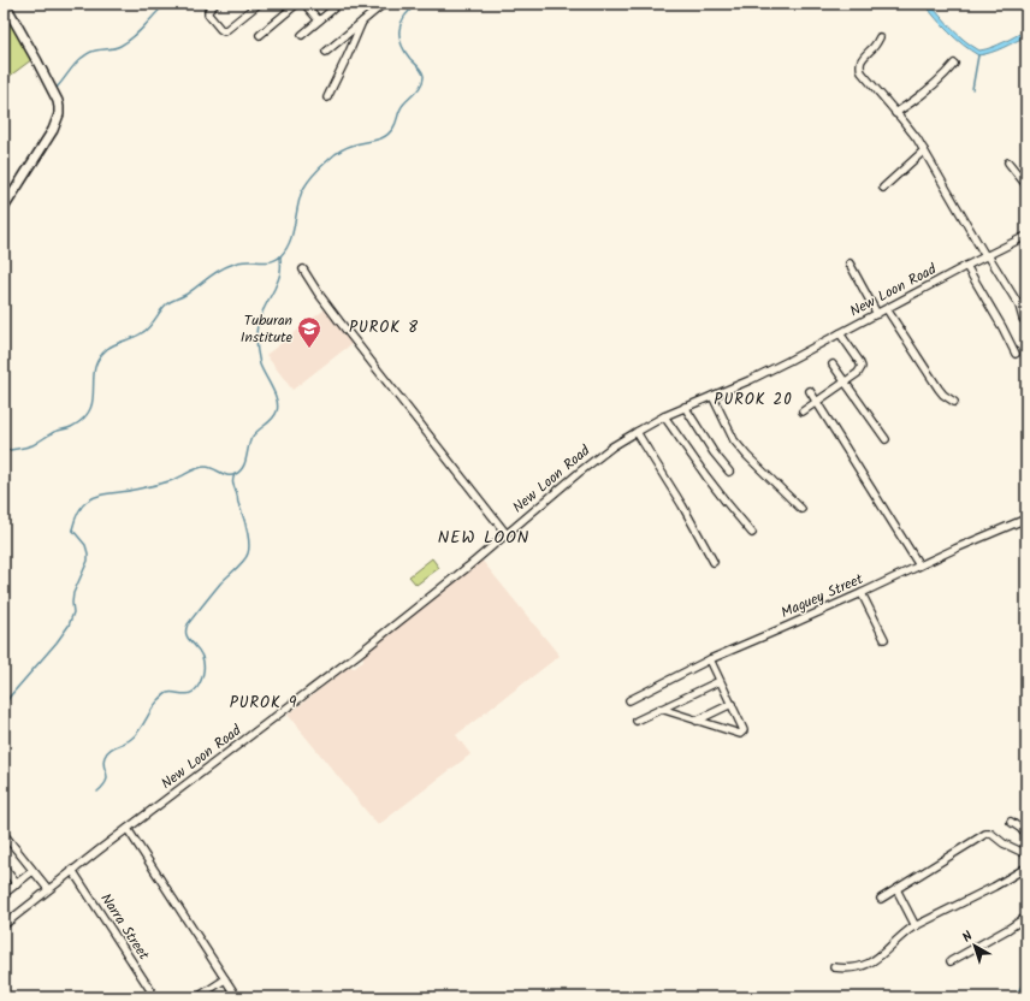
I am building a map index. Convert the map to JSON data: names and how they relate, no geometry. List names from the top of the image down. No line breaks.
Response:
{"streets":{"street":["New Loon Road","Maguey Street","Narra Street"]},"crossings":[["New Loon Road","Narra Street"]],"districts":["PUROK 8","PUROK 20","NEW LOON","PUROK 9"],"places":{"school or university":["Tuburan Institute"]},"north":"top left"}
